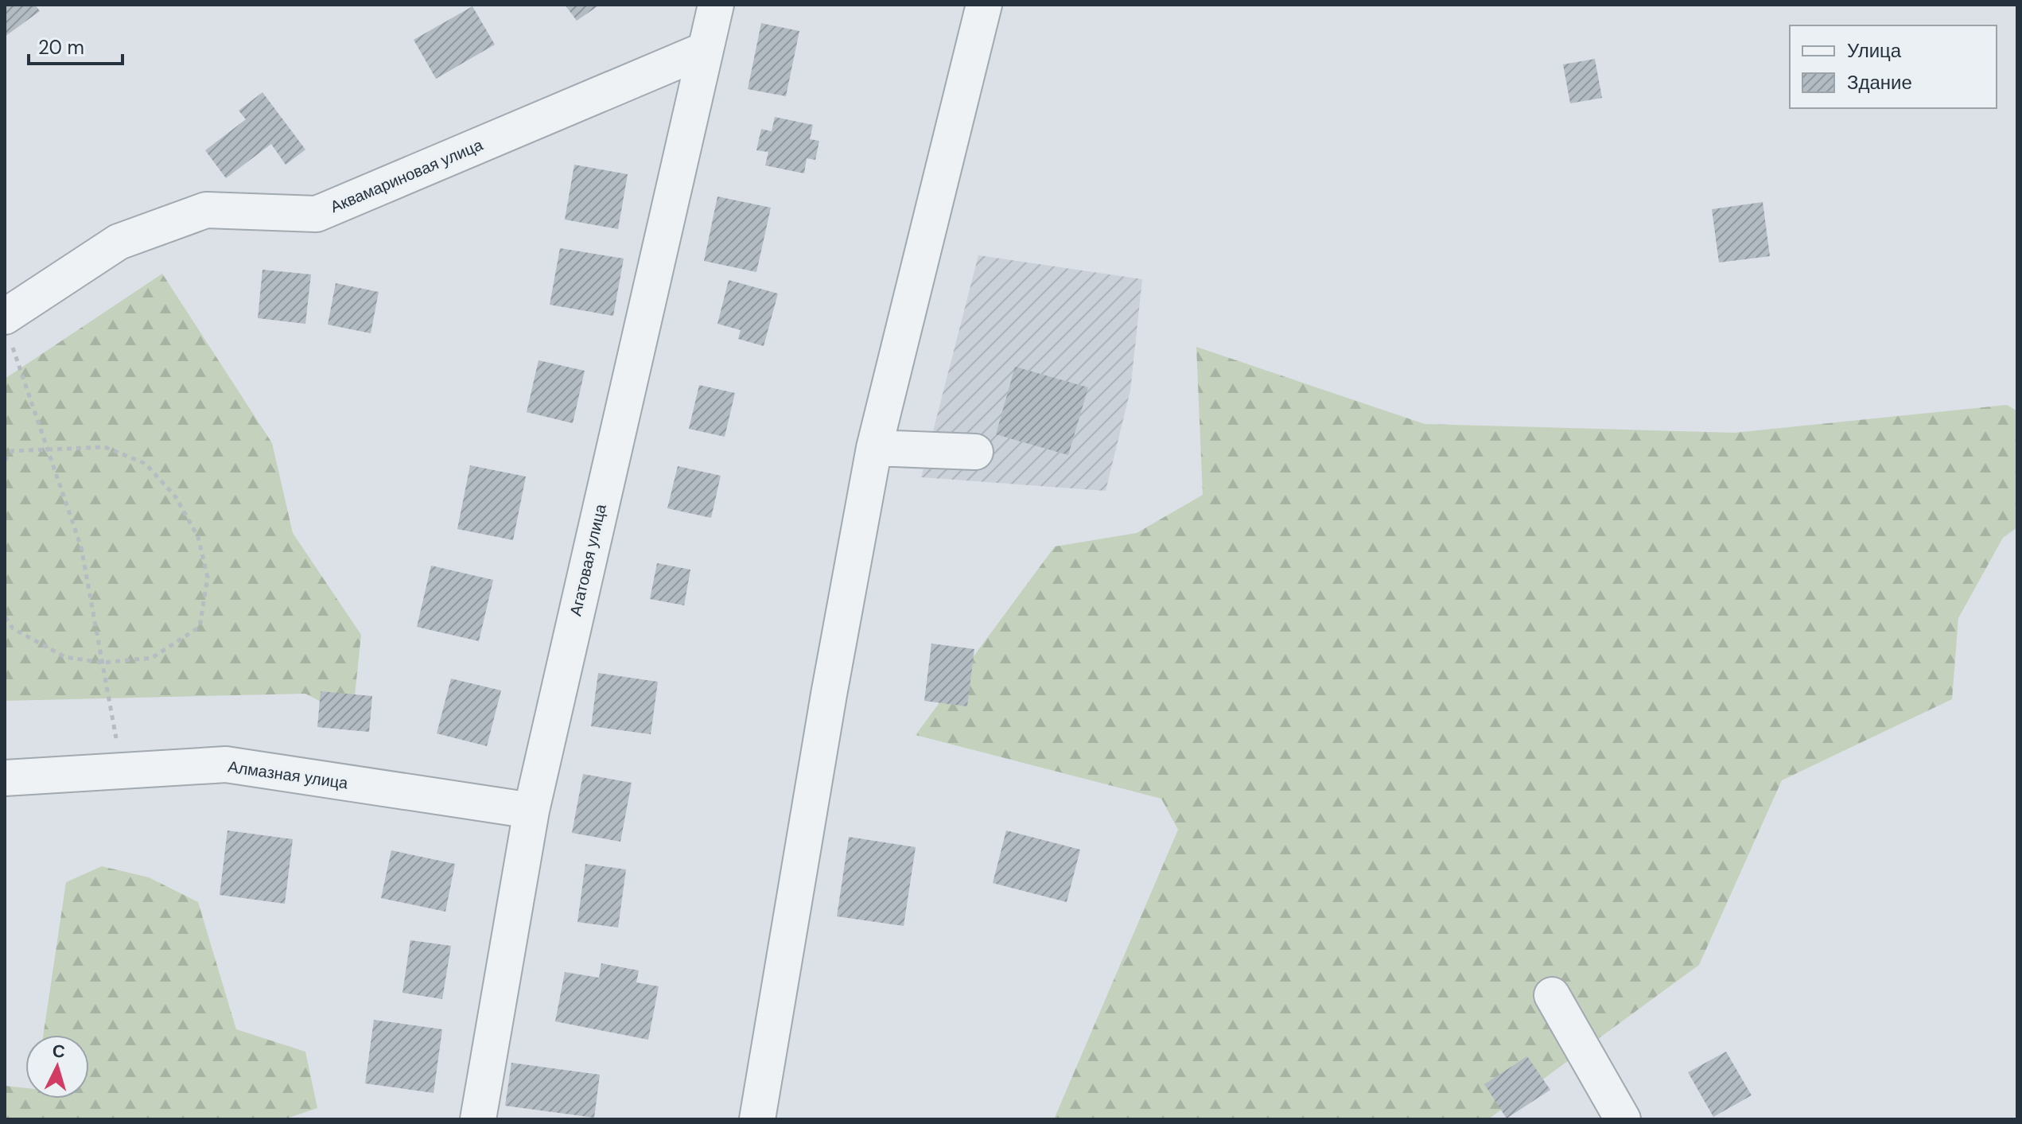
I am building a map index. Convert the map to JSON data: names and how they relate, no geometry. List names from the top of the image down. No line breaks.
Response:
{"streets":{"street":["Аквамариновая улица","Агатовая улица","Алмазная улица"]},"crossings":[["Аквамариновая улица","Агатовая улица"],["Агатовая улица","Алмазная улица"]],"legend":["Улица","Здание"],"scale_bar":"20 m","north":"top"}
